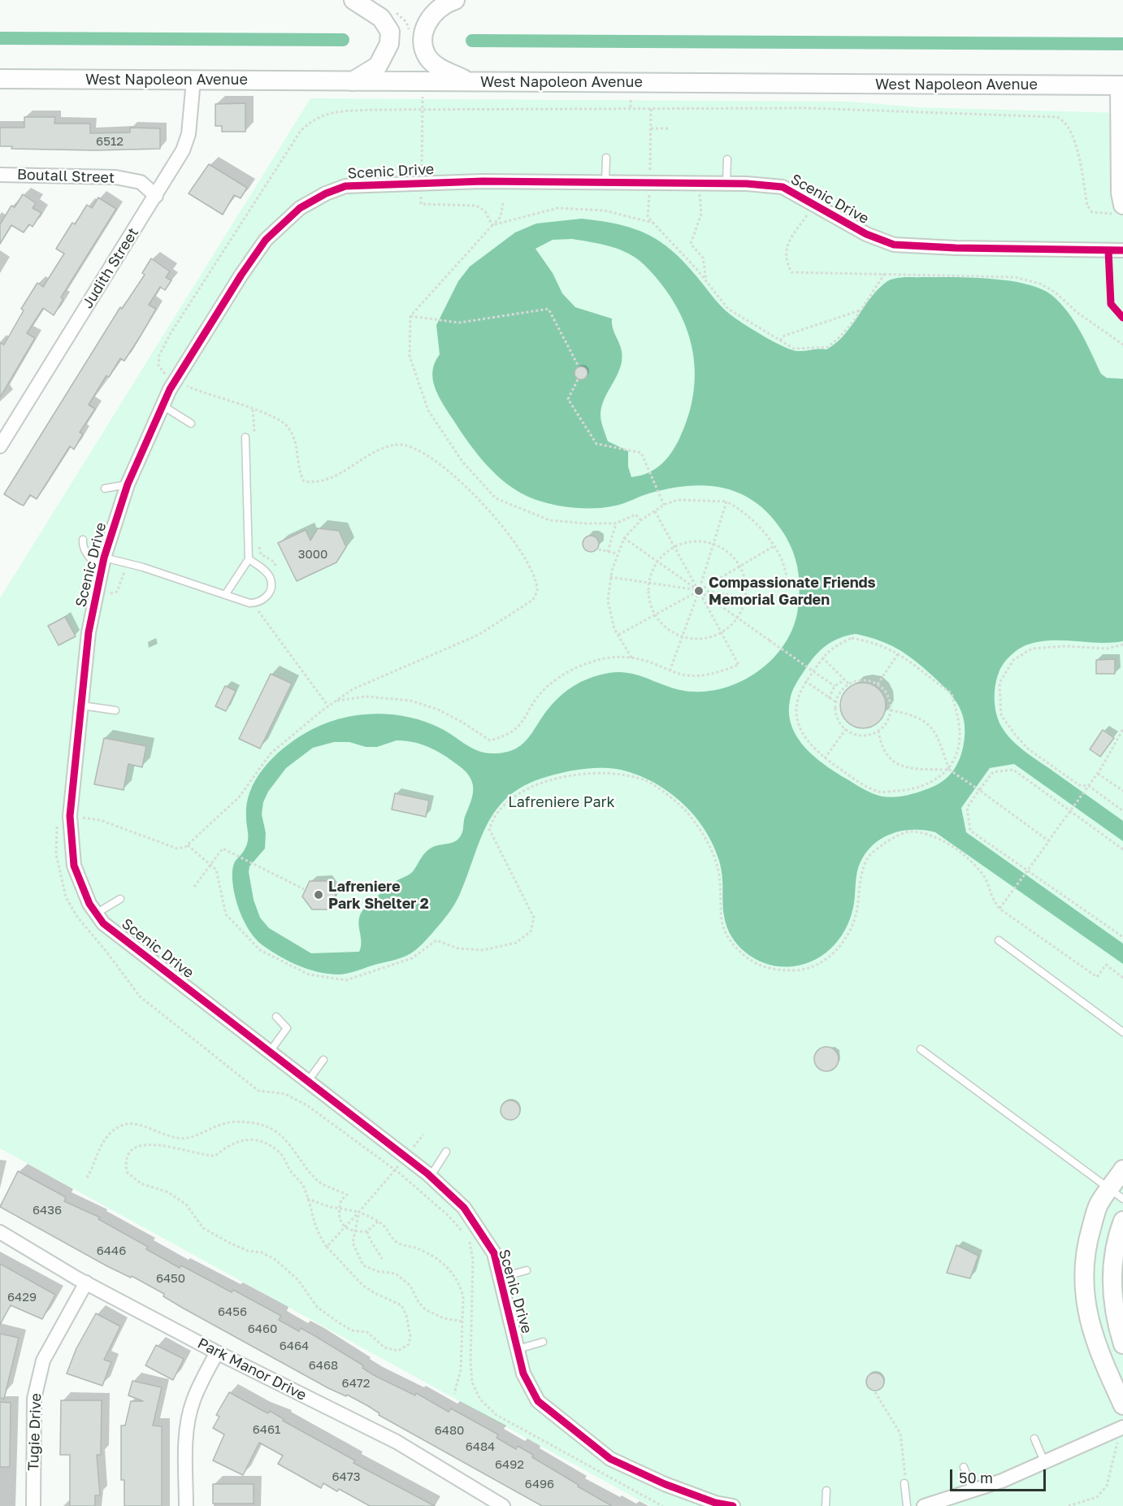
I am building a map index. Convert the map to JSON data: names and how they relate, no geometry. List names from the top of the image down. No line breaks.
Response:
{"streets":{"main road":["West Napoleon Avenue"],"street":["Scenic Drive","Boutall Street","Judith Street","Park Manor Drive","Tugie Drive"]},"crossings":[["West Napoleon Avenue","Judith Street"],["Boutall Street","Judith Street"],["Park Manor Drive","Tugie Drive"]],"parks":["Lafreniere Park"],"places":["Compassionate Friends Memorial Garden","Lafreniere Park Shelter 2"],"house_numbers":["6512","3000","6436","6446","6450","6429","6456","6460","6464","6468","6472","6461","6480","6484","6492","6473","6496"],"scale_bar":"50 m"}
